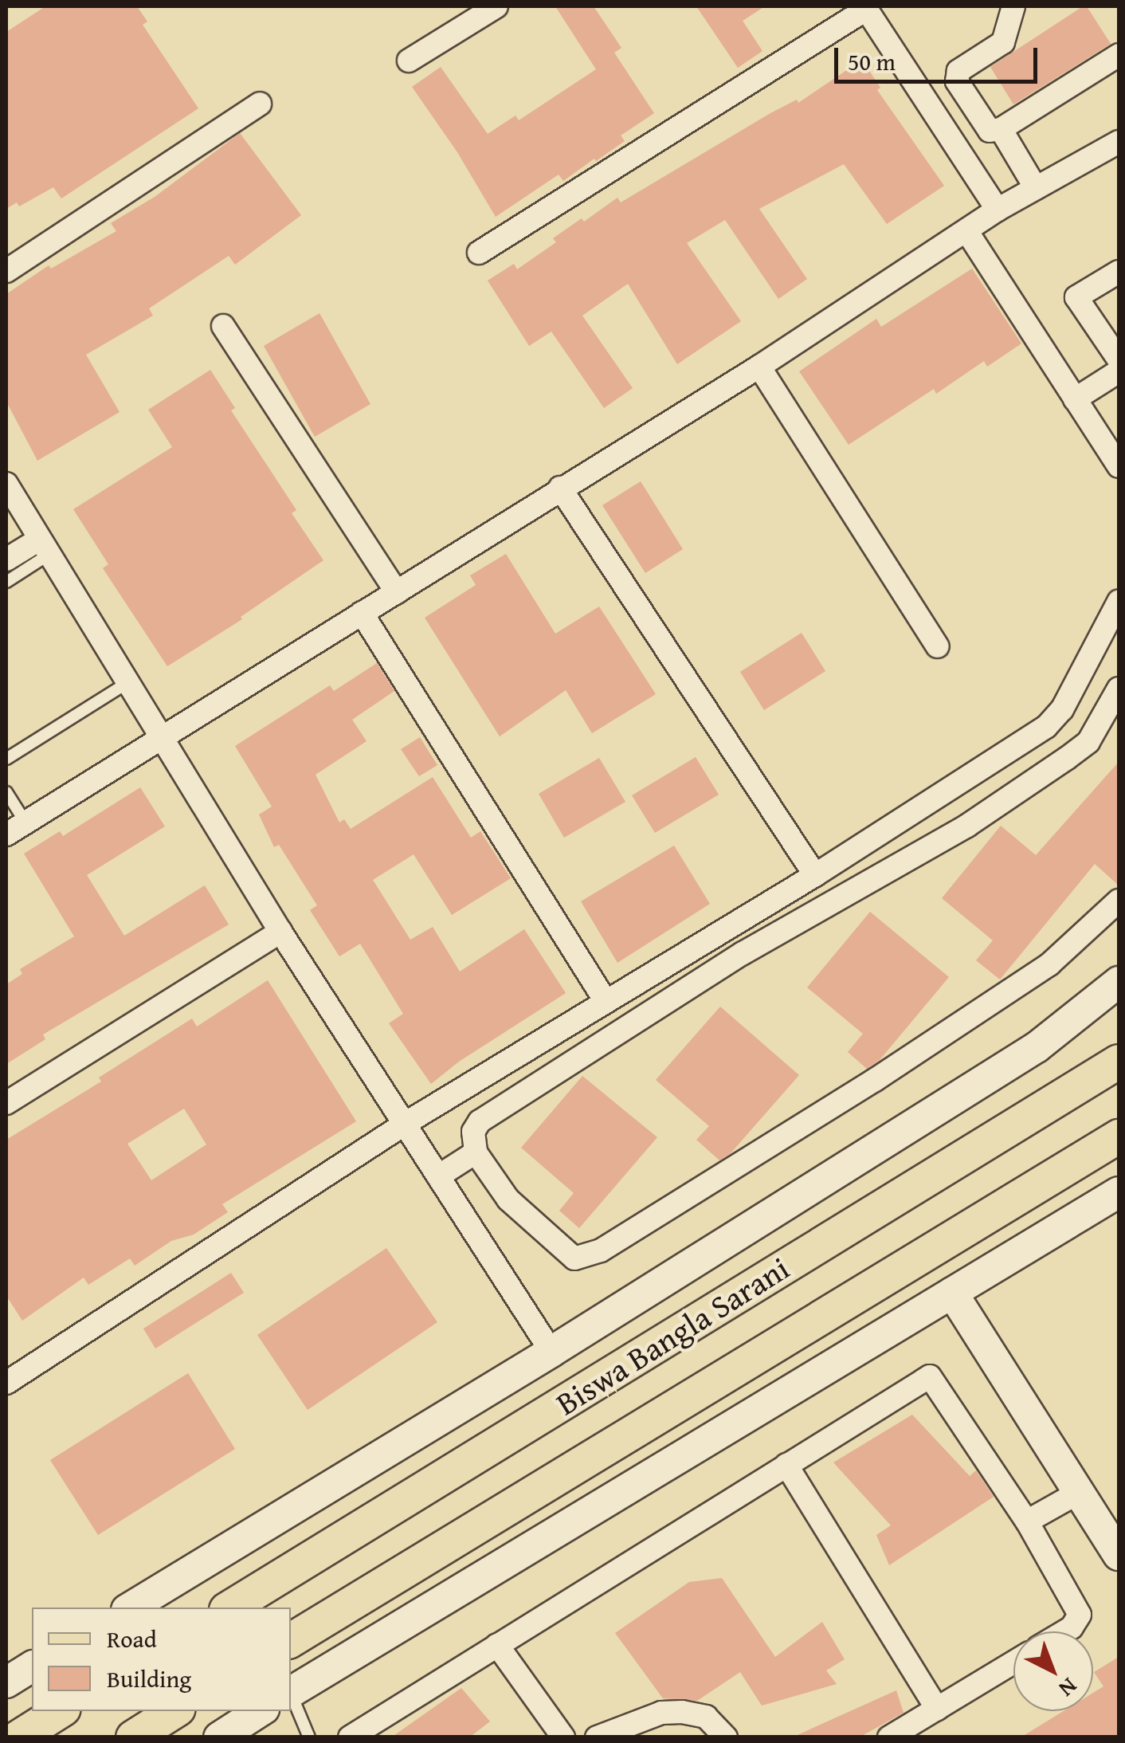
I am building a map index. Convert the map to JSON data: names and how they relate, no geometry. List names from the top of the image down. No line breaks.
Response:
{"streets":{"main road":["Biswa Bangla Sarani"]},"legend":["Road","Building"],"scale_bar":"50 m","north":"bottom right"}
